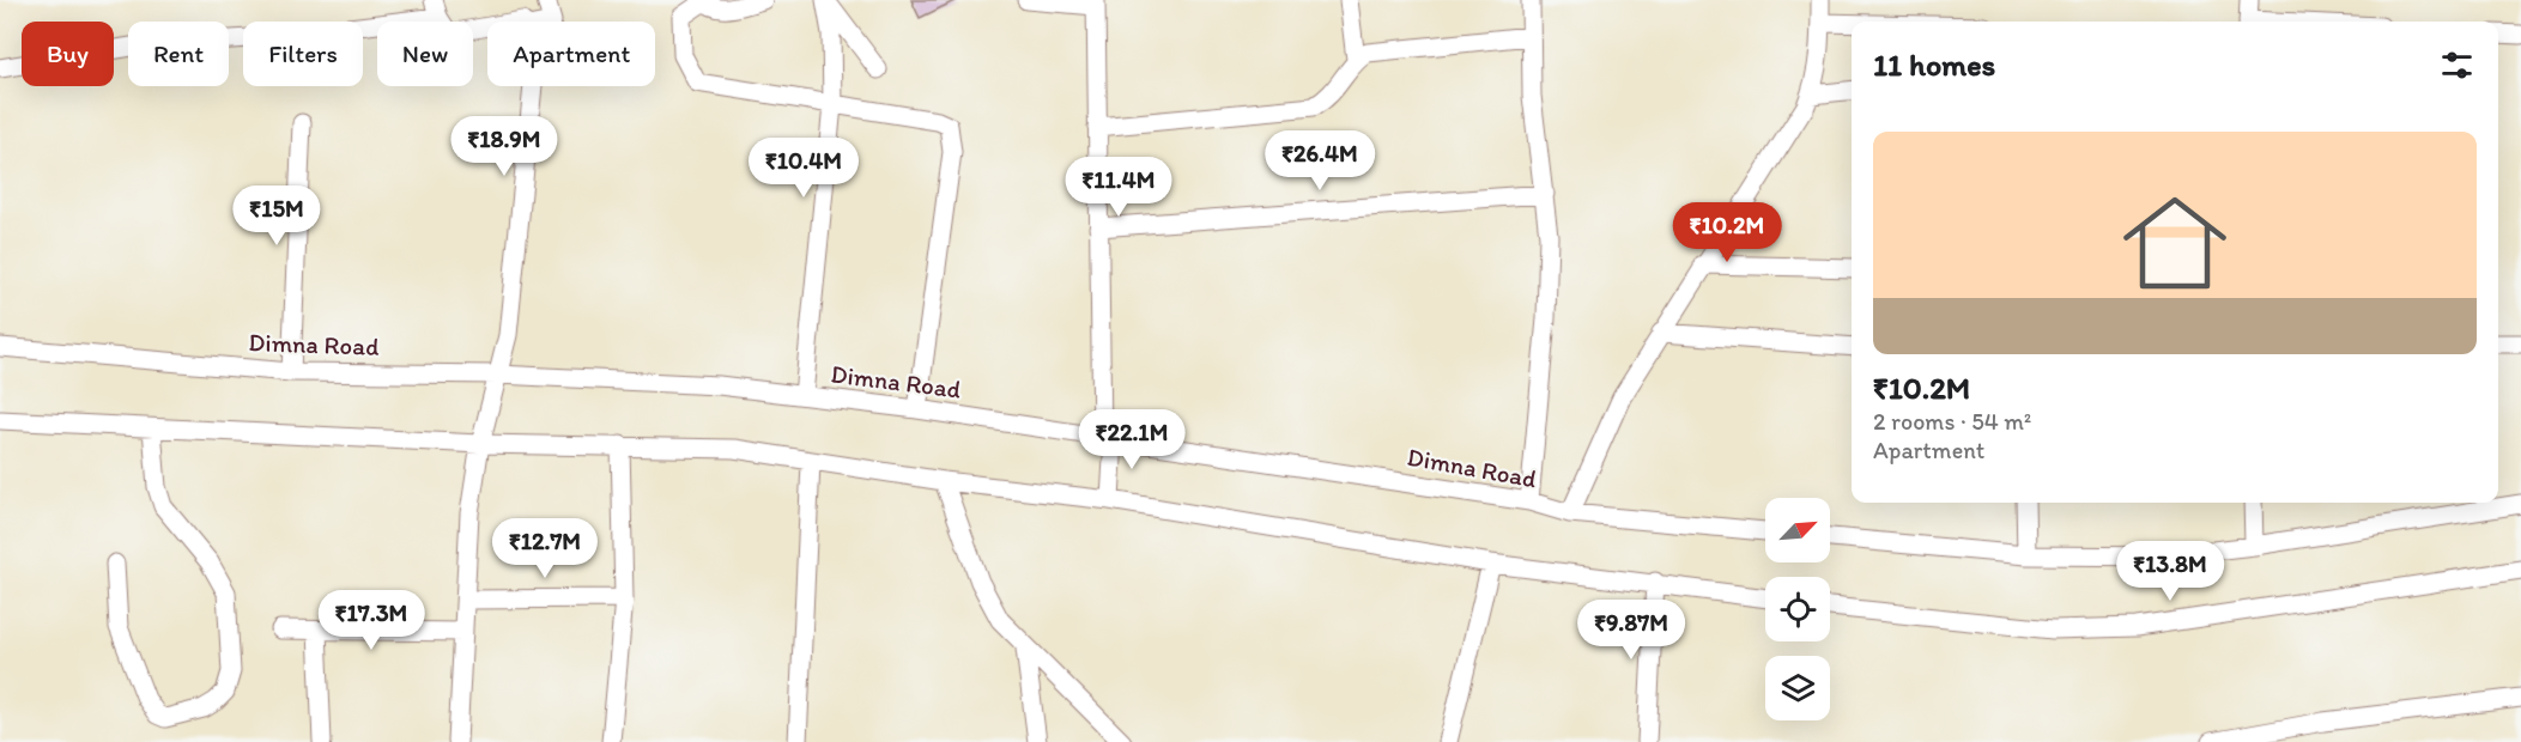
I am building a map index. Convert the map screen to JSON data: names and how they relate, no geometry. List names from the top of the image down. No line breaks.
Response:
{"streets":{"street":["Dimna Road"]},"north":"top right","page":{"chip":["Buy","Rent","Filters","New","Apartment"],"heading":"11 homes","list":[{"name":"₹10.2M","note":"2 rooms · 54 m² · Apartment"}],"price":["₹18.9M","₹26.4M","₹10.4M","₹11.4M","₹15M","₹10.2M","₹22.1M","₹12.7M","₹13.8M","₹17.3M","₹9.87M"]}}
